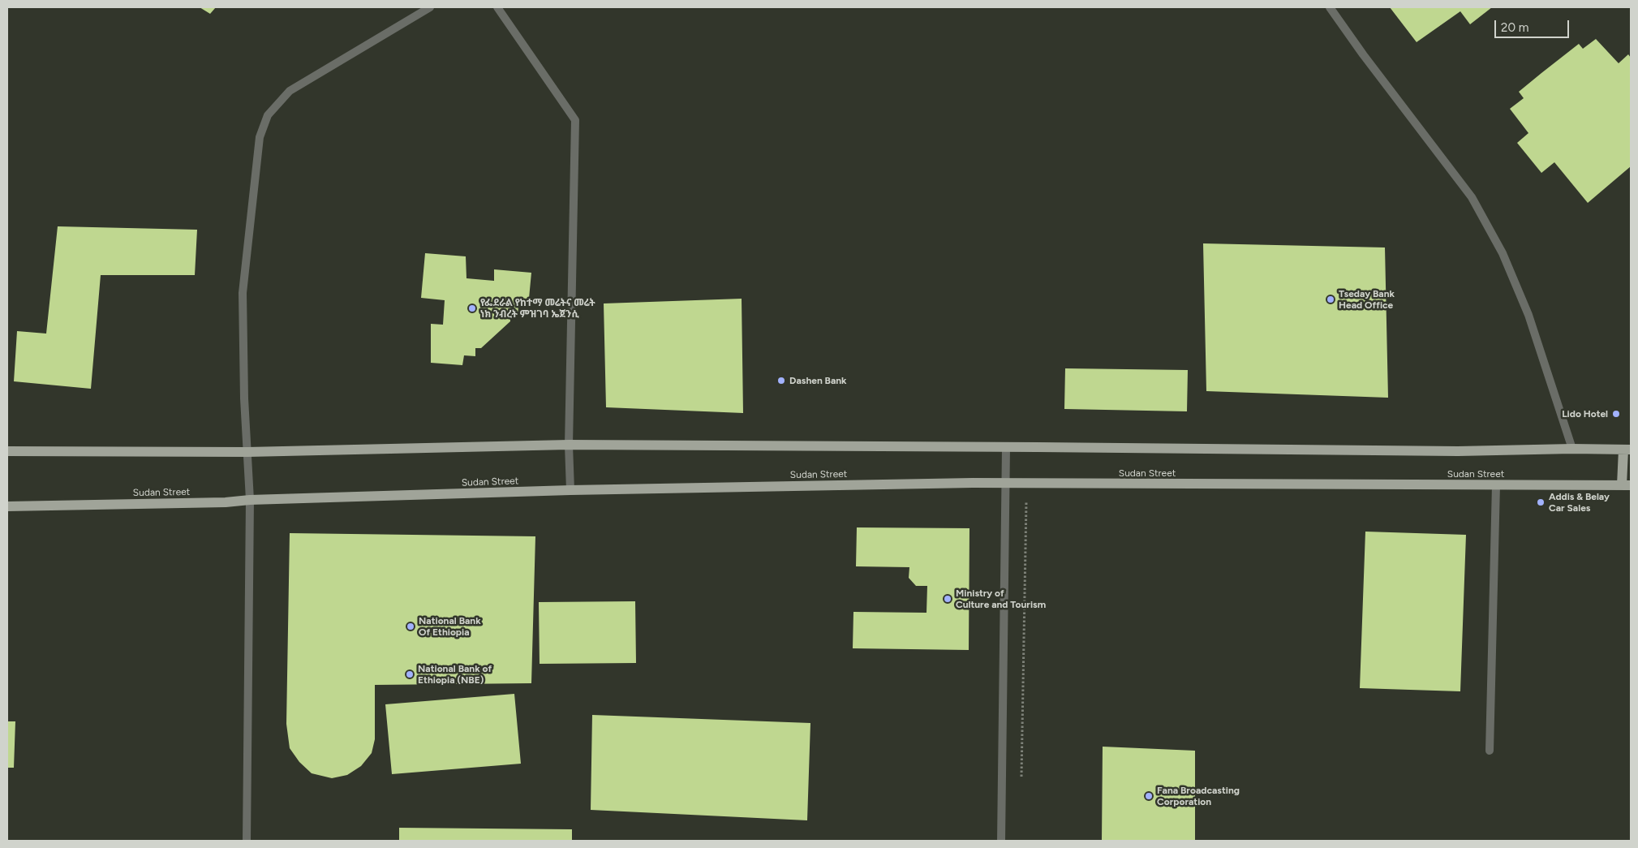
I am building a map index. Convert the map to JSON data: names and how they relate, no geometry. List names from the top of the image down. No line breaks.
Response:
{"streets":{"main road":["Sudan Street"]},"places":["Tseday Bank Head Office","የፌደራል የከተማ መሬትና መሬት ነክ ንብረት ምዝገባ ኤጀንሲ","Dashen Bank","Lido Hotel","Addis & Belay Car Sales","Ministry of Culture and Tourism","National Bank Of Ethiopia","National Bank of Ethiopia (NBE)","Fana Broadcasting Corporation"],"scale_bar":"20 m"}
